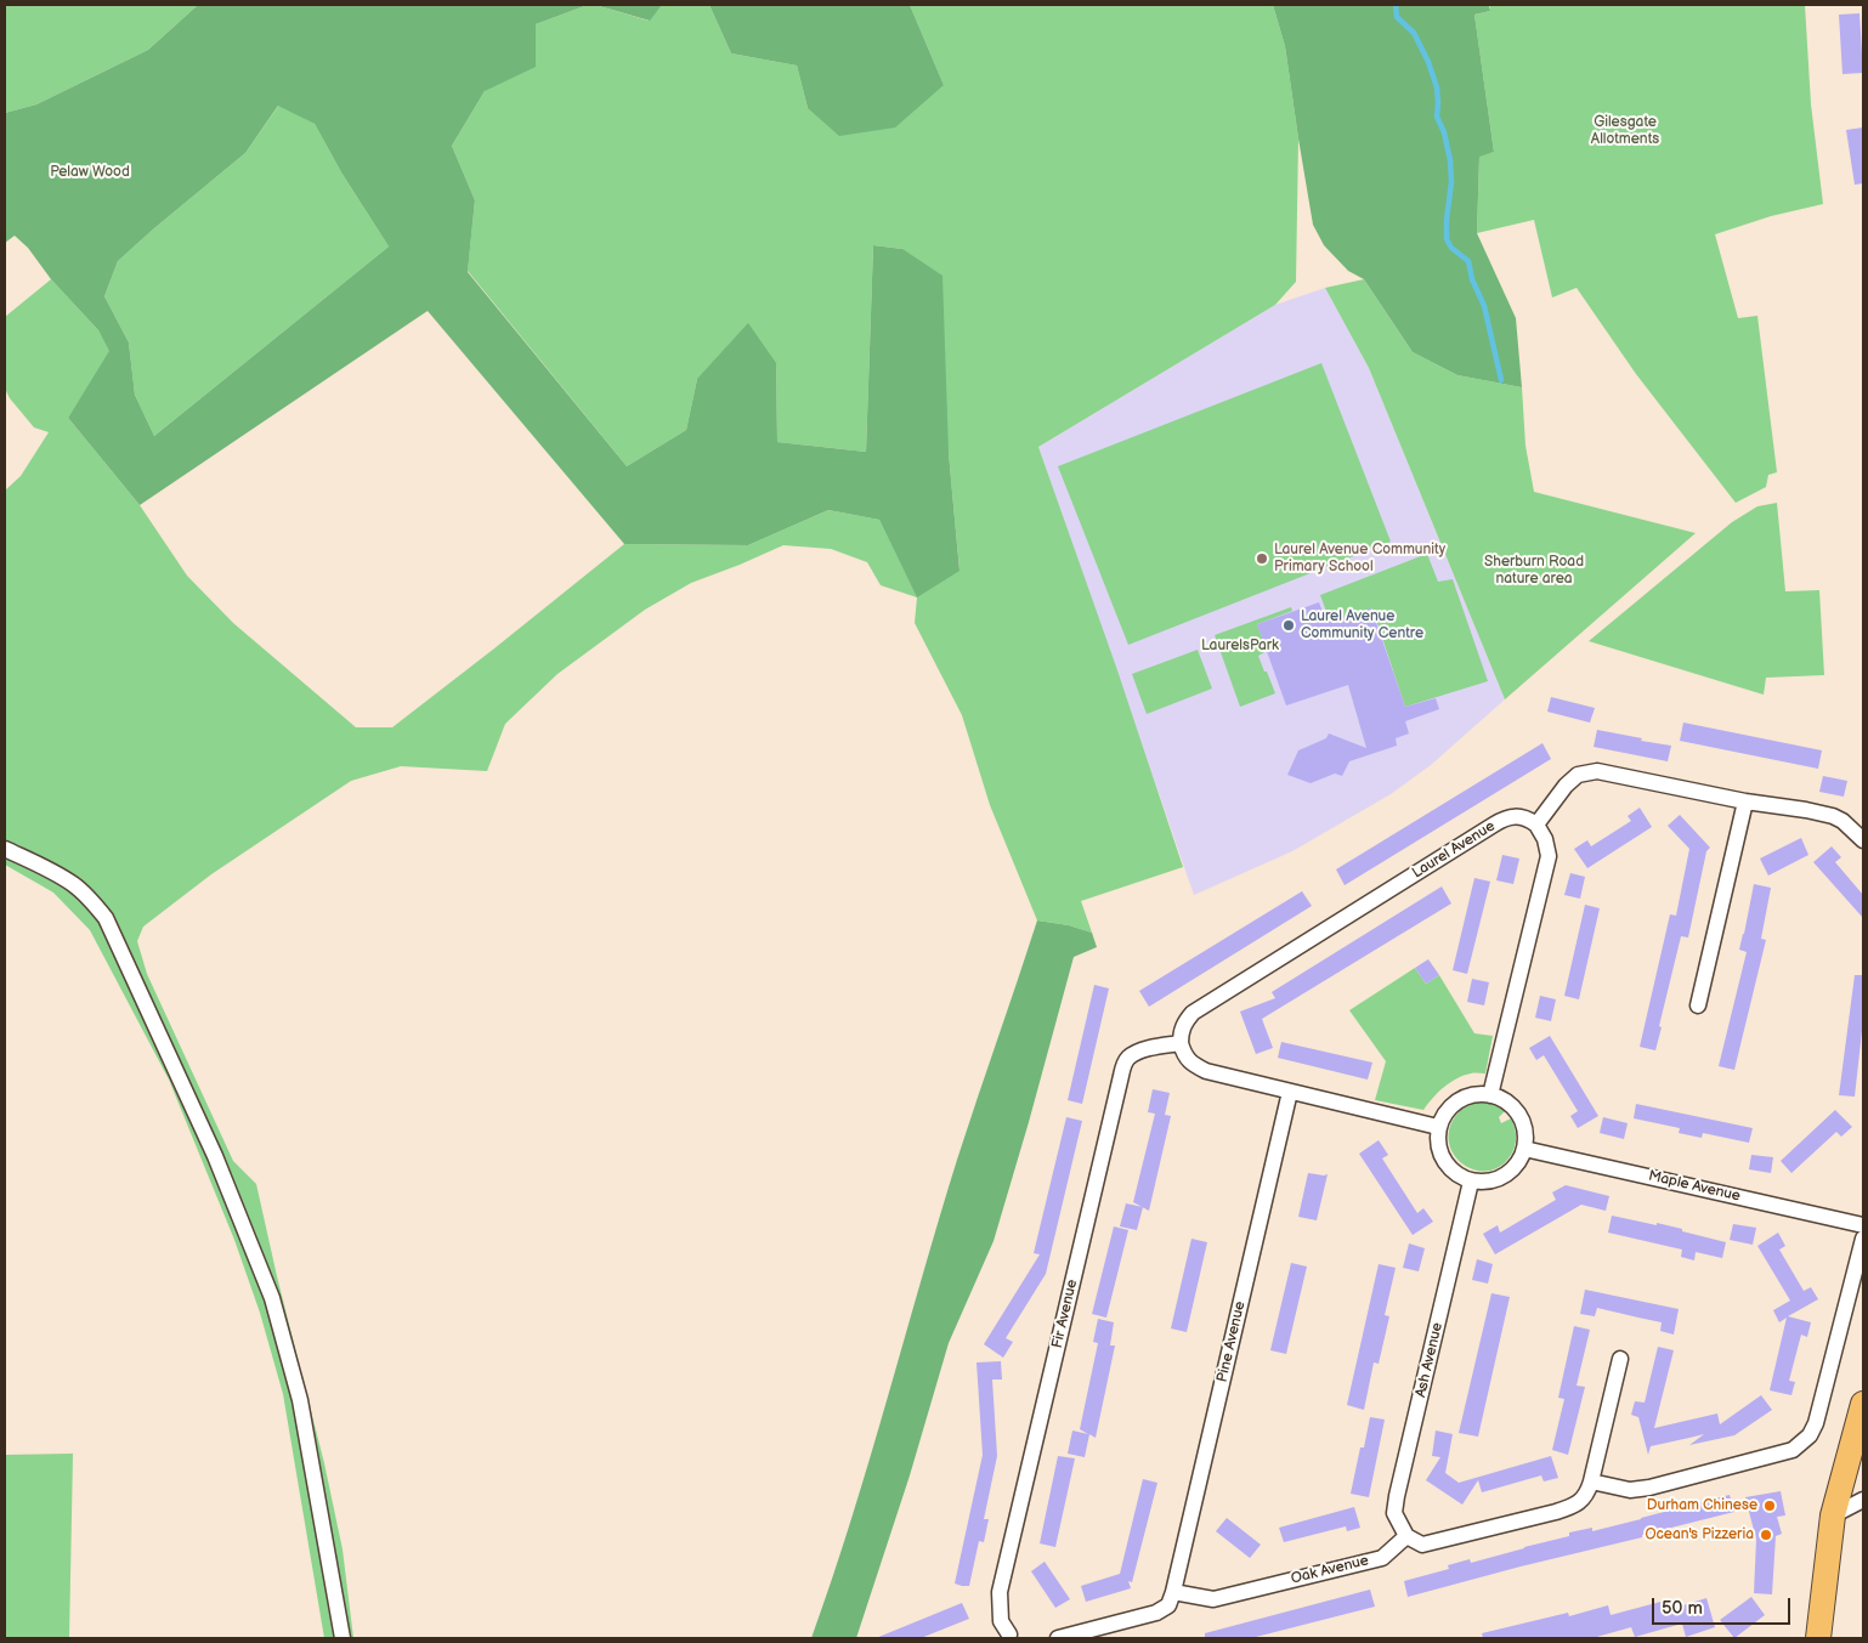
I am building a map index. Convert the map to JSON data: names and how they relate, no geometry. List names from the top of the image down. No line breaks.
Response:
{"streets":{"street":["Laurel Avenue","Maple Avenue","Fir Avenue","Pine Avenue","Ash Avenue","Oak Avenue"]},"crossings":[["Laurel Avenue","Fir Avenue"],["Maple Avenue","Ash Avenue"],["Pine Avenue","Oak Avenue"],["Ash Avenue","Oak Avenue"]],"parks":["Gilesgate Allotments","Pelaw Wood","Sherburn Road nature area","LaurelsPark"],"places":["Laurel Avenue Community Primary School","Laurel Avenue Community Centre","Durham Chinese","Ocean's Pizzeria"],"scale_bar":"50 m"}
